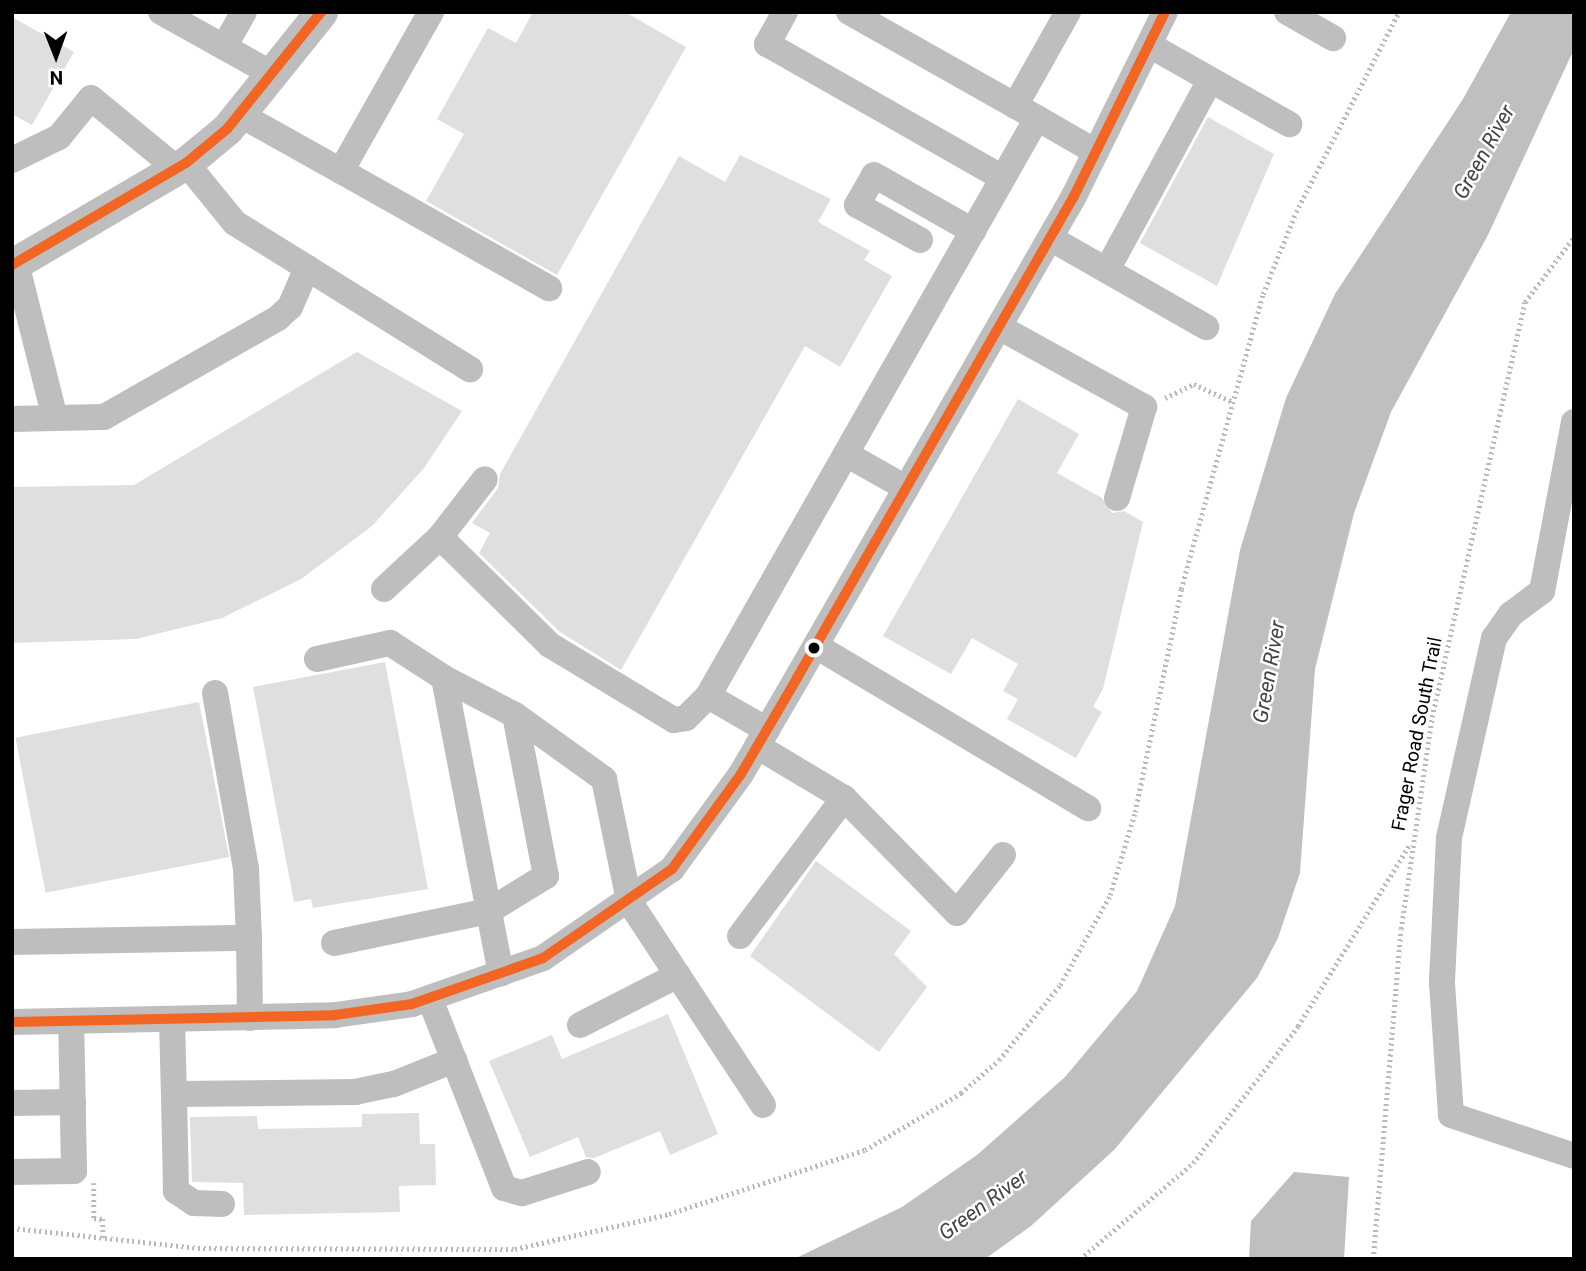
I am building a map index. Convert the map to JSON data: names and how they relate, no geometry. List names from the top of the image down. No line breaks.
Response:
{"streets":{"path":["Frager Road South Trail"]},"water":["Green River"],"north":"bottom"}
